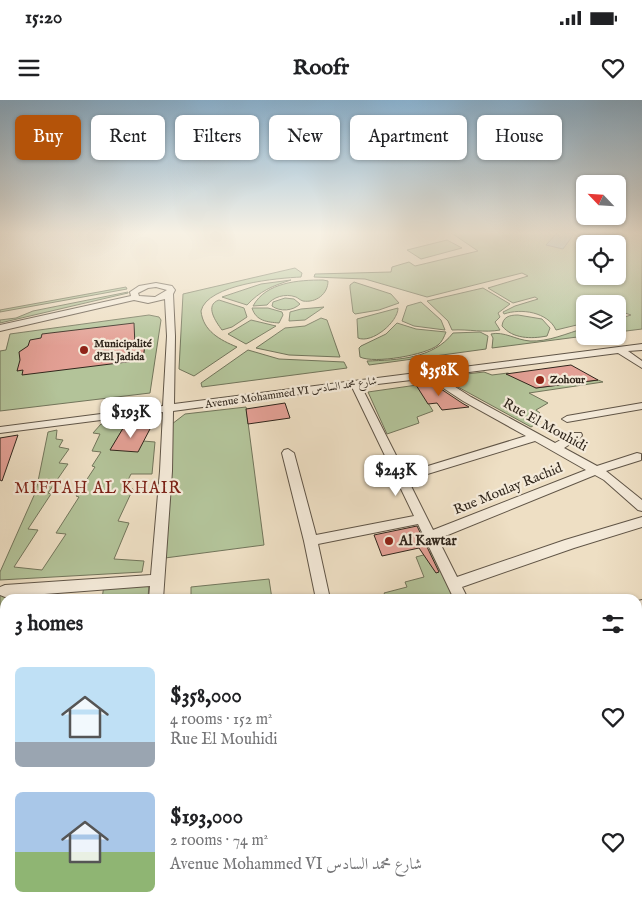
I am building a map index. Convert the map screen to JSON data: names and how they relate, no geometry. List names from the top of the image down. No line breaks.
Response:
{"streets":{"street":["Avenue Mohammed VI شارع محمد السادس","Rue El Mouhidi","Rue Moulay Rachid"]},"crossings":[["Avenue Mohammed VI شارع محمد السادس","Rue El Mouhidi"],["Rue El Mouhidi","Rue Moulay Rachid"]],"districts":["MIFTAH AL KHAIR"],"places":["Municipalité d'El Jadida","Zohour","Al Kawtar"],"north":"top left","page":{"status":"15:20","header":"Roofr","chip":["Buy","Rent","Filters","New","Apartment","House"],"price":["$358K","$193K","$243K"],"heading":"3 homes","list":[{"name":"$358,000","note":"4 rooms · 152 m² · Rue El Mouhidi"},{"name":"$193,000","note":"2 rooms · 74 m² · Avenue Mohammed VI شارع محمد السادس"}]}}
